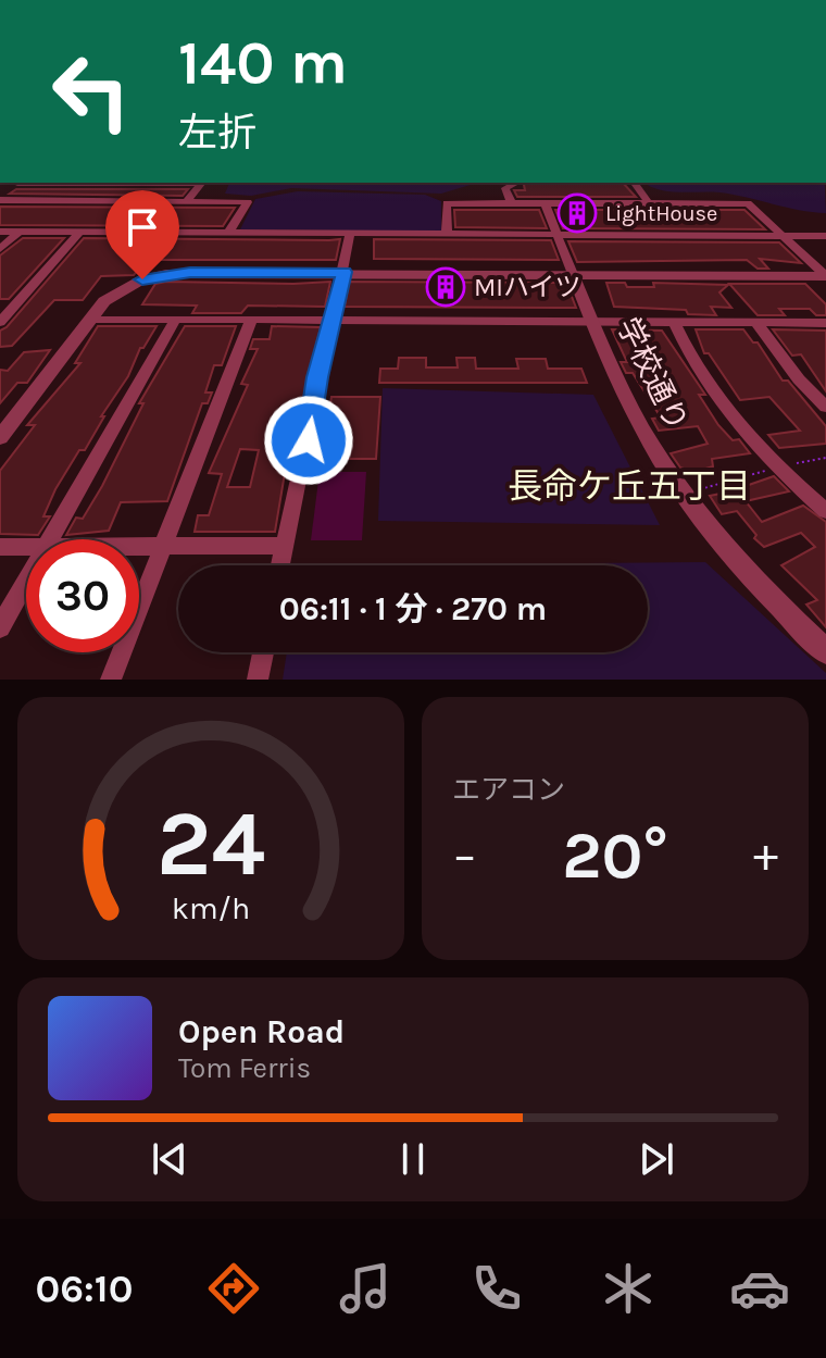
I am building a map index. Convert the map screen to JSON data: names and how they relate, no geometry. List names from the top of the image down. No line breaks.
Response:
{"streets":{"street":["学校通り"]},"districts":["長命ケ丘五丁目"],"places":{"building":["LightHouse","MIハイツ"]},"page":{"turn":["140 m","左折"],"limit":"30","trip":"06:11 · 1 分 · 270 m","tile":"エアコン","heat":["−","20°","+"],"song":["Open Road","Tom Ferris"],"tabs":"06:10","gauge":["24","km/h"]}}
